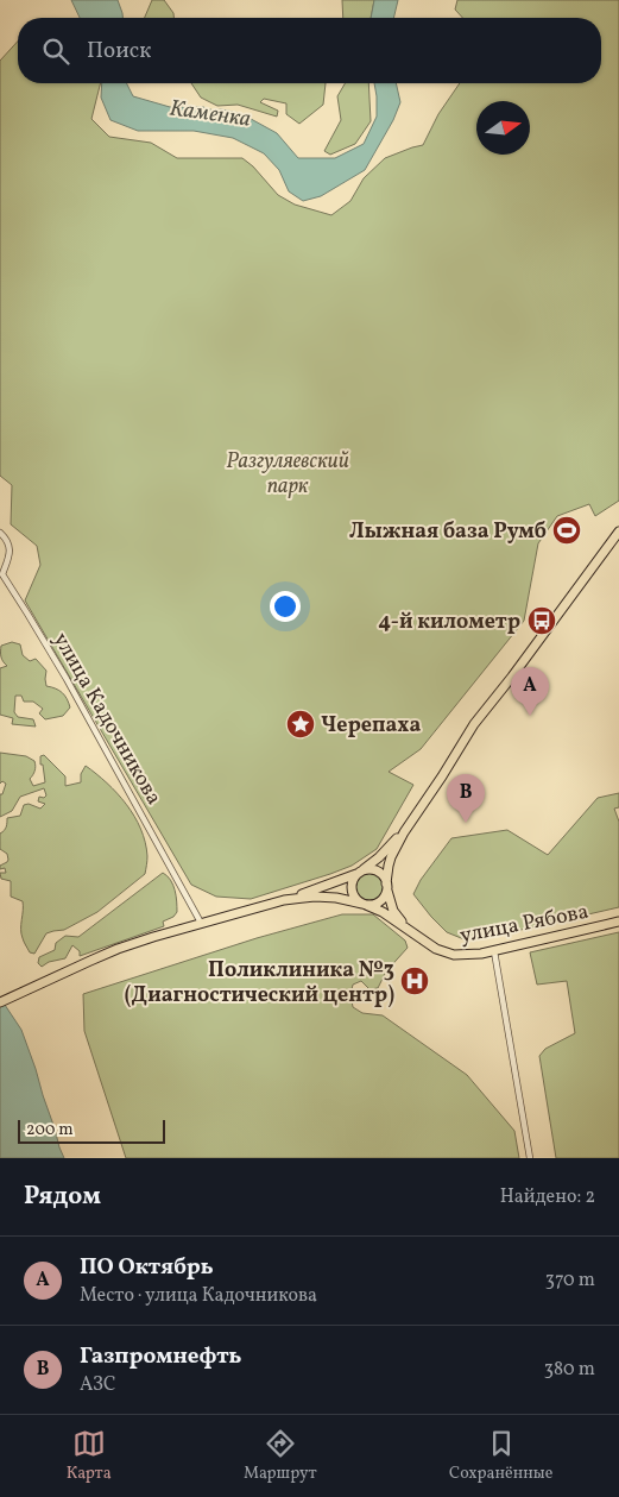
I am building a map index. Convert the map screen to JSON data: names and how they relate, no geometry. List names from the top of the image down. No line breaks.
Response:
{"streets":{"main road":["улица Рябова"],"street":["улица Кадочникова"]},"water":["Каменка"],"parks":["Разгуляевский парк"],"places":{"sports":["Лыжная база Румб"],"bus stop":["4-й километр"],"place":["Черепаха"],"hospital":["Поликлиника №3 (Диагностический центр)"]},"scale_bar":"200 m","north":"right","page":{"search":"Поиск","pins":["A","B"],"scale":"200 m","heading":["Рядом","Найдено: 2"],"list":[{"mark":"A","name":"ПО Октябрь","note":"Место · улица Кадочникова","value":"370 m"},{"mark":"B","name":"Газпромнефть","note":"АЗС","value":"380 m"}],"nav":["Карта","Маршрут","Сохранённые"]}}
